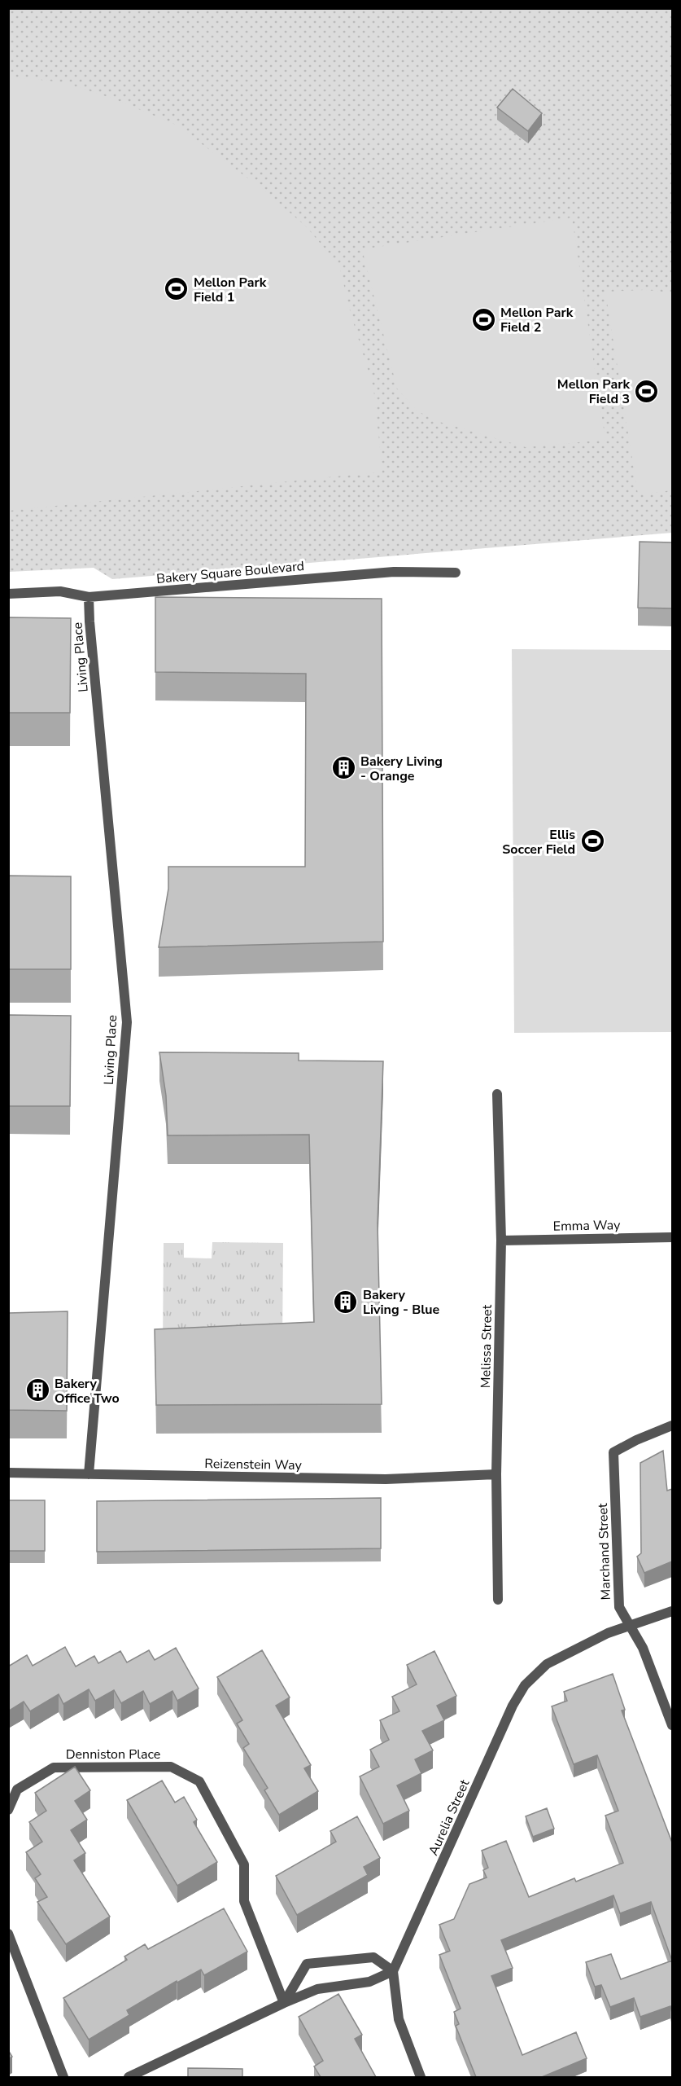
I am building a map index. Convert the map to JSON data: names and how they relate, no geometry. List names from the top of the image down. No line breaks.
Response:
{"streets":{"street":["Bakery Square Boulevard","Living Place","Emma Way","Melissa Street","Reizenstein Way","Marchand Street","Denniston Place","Aurelia Street"]},"crossings":[["Bakery Square Boulevard","Living Place"],["Living Place","Reizenstein Way"],["Emma Way","Melissa Street"],["Melissa Street","Reizenstein Way"],["Marchand Street","Aurelia Street"]],"places":{"sports":["Mellon Park Field 1","Mellon Park Field 2","Mellon Park Field 3","Ellis Soccer Field"],"building":["Bakery Living - Orange","Bakery Living - Blue","Bakery Office Two"]}}
